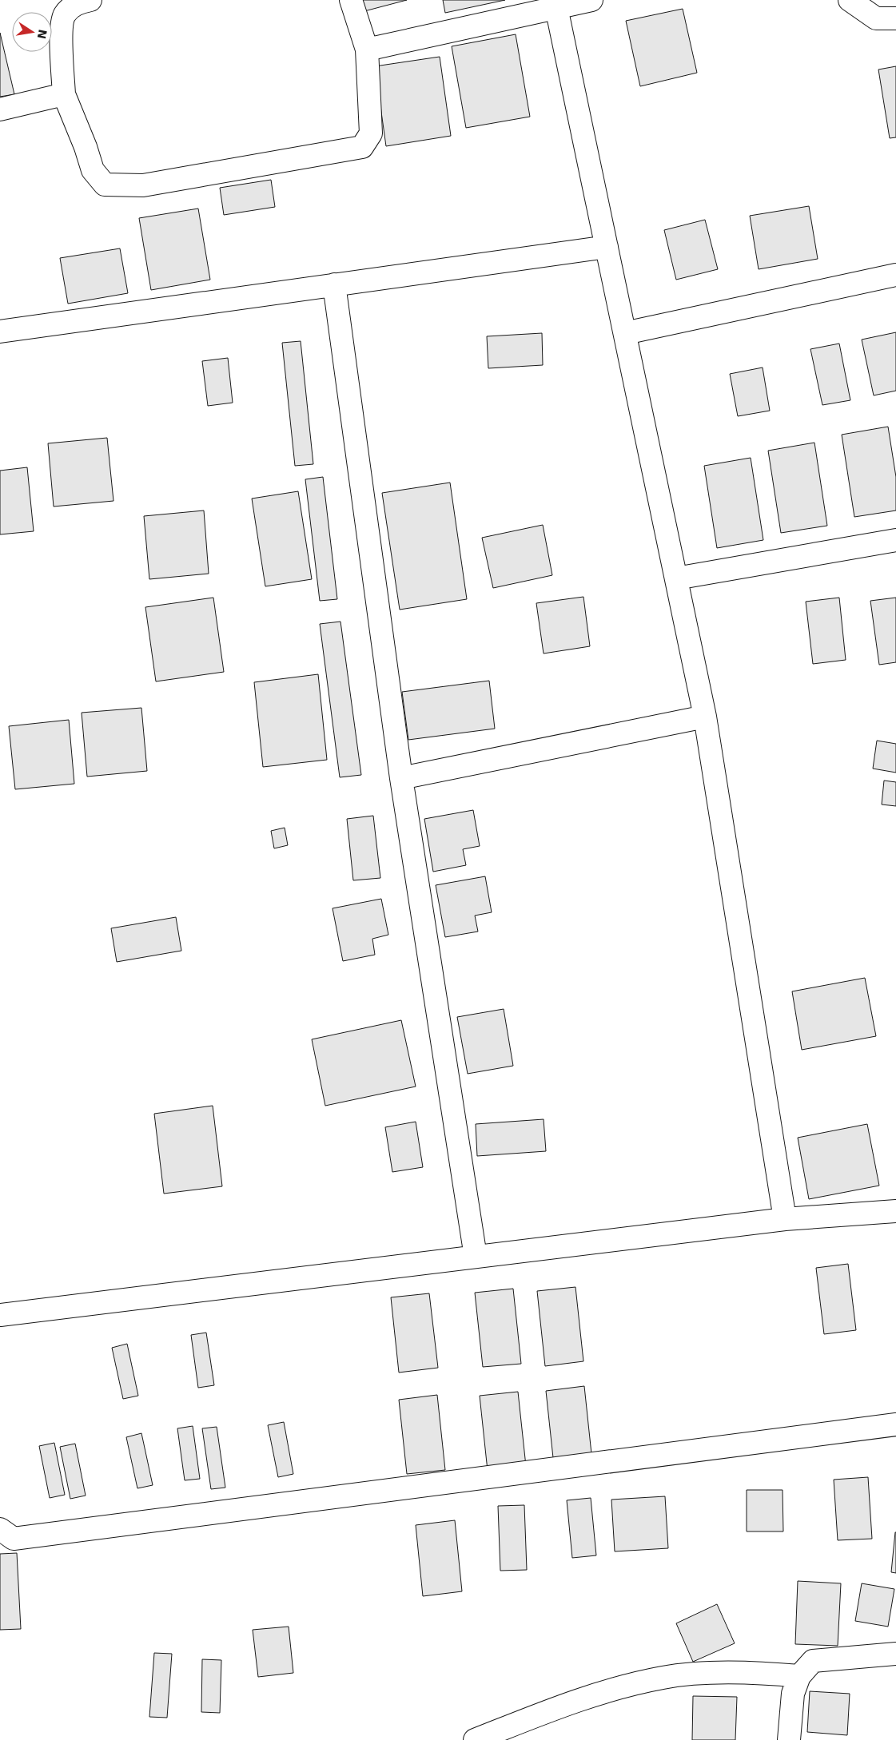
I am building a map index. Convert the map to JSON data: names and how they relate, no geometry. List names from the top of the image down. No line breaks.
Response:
{"north":"right"}
